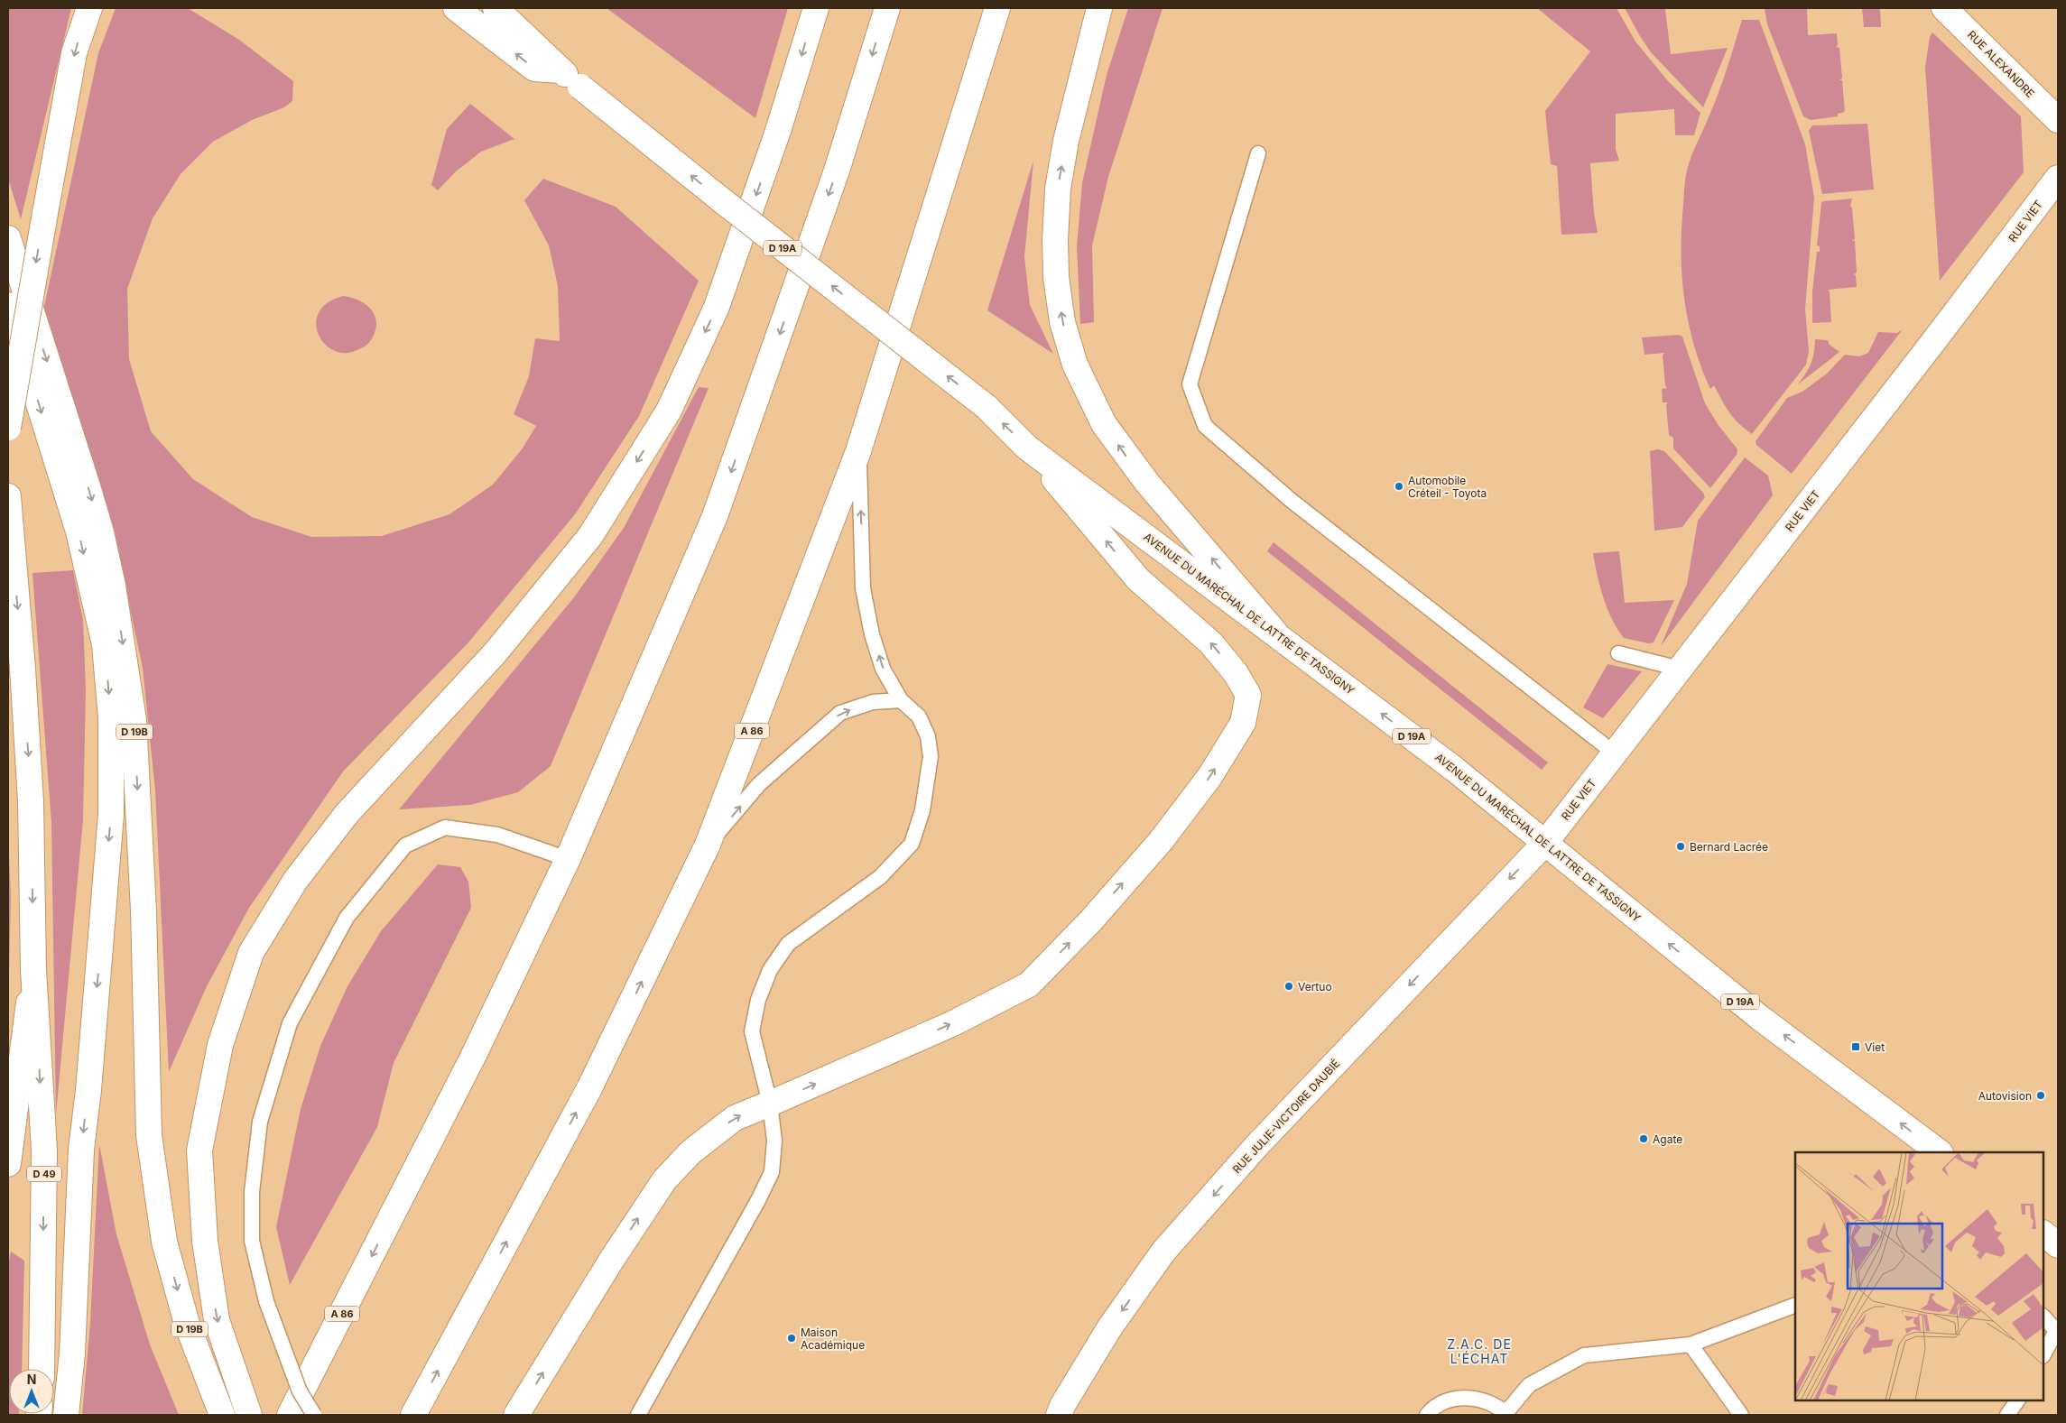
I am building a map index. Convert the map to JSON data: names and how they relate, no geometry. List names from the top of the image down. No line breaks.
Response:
{"streets":{"main road":["RUE ALEXANDRE","RUE VIET","D 19A","AVENUE DU MARÉCHAL DE LATTRE DE TASSIGNY","A 86","D 19B","RUE JULIE-VICTOIRE DAUBIÉ","D 49"]},"crossings":[["RUE VIET","AVENUE DU MARÉCHAL DE LATTRE DE TASSIGNY"],["RUE VIET","RUE JULIE-VICTOIRE DAUBIÉ"],["D 19A","AVENUE DU MARÉCHAL DE LATTRE DE TASSIGNY"],["AVENUE DU MARÉCHAL DE LATTRE DE TASSIGNY","RUE JULIE-VICTOIRE DAUBIÉ"]],"one_way":["AVENUE DU MARÉCHAL DE LATTRE DE TASSIGNY","RUE JULIE-VICTOIRE DAUBIÉ"],"districts":["Z.A.C. DE L'ÉCHAT"],"places":{"other":["Automobile Créteil - Toyota","Bernard Lacrée","Vertuo","Autovision","Agate","Maison Académique"],"transit":["Viet"]},"north":"top"}
